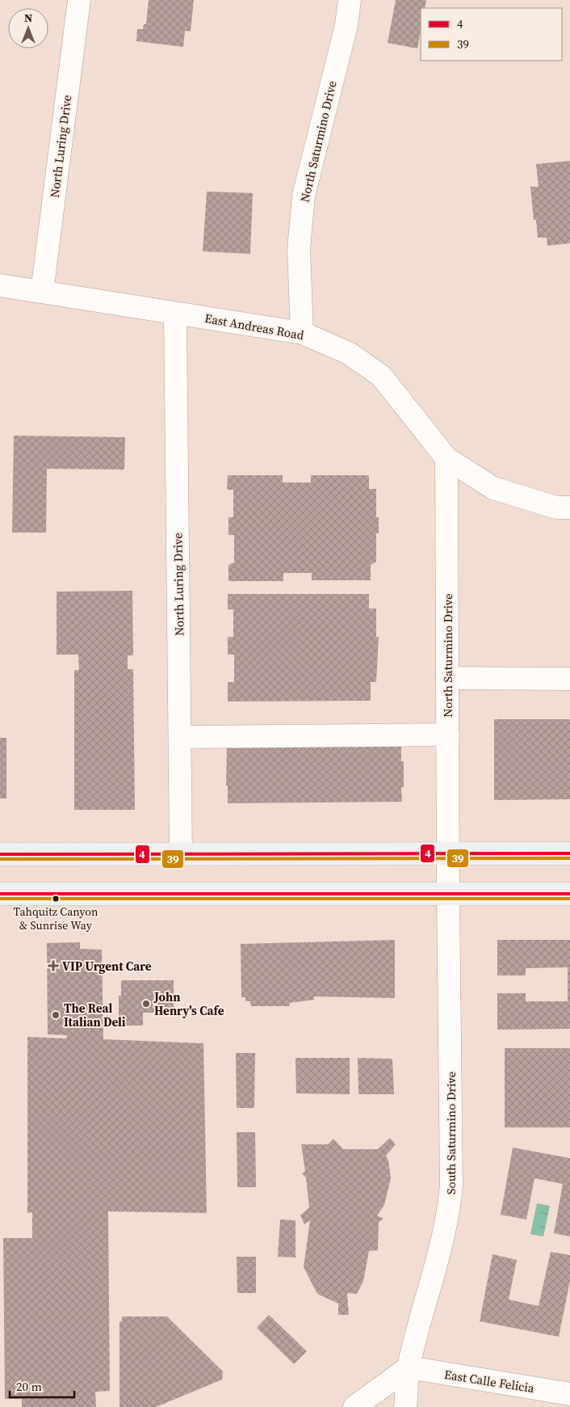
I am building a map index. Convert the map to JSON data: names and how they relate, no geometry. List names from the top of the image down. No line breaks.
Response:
{"streets":{"street":["North Saturmino Drive","North Luring Drive","East Andreas Road","South Saturmino Drive","East Calle Felicia"]},"crossings":[["North Saturmino Drive","East Andreas Road"],["North Saturmino Drive","South Saturmino Drive"],["North Luring Drive","East Andreas Road"],["South Saturmino Drive","East Calle Felicia"]],"places":{"other":["Tahquitz Canyon & Sunrise Way","John Henry's Cafe","The Real Italian Deli"],"health":["VIP Urgent Care"]},"lines":["transit line 4","transit line 39"],"legend":["4","39"],"scale_bar":"20 m","north":"top"}
